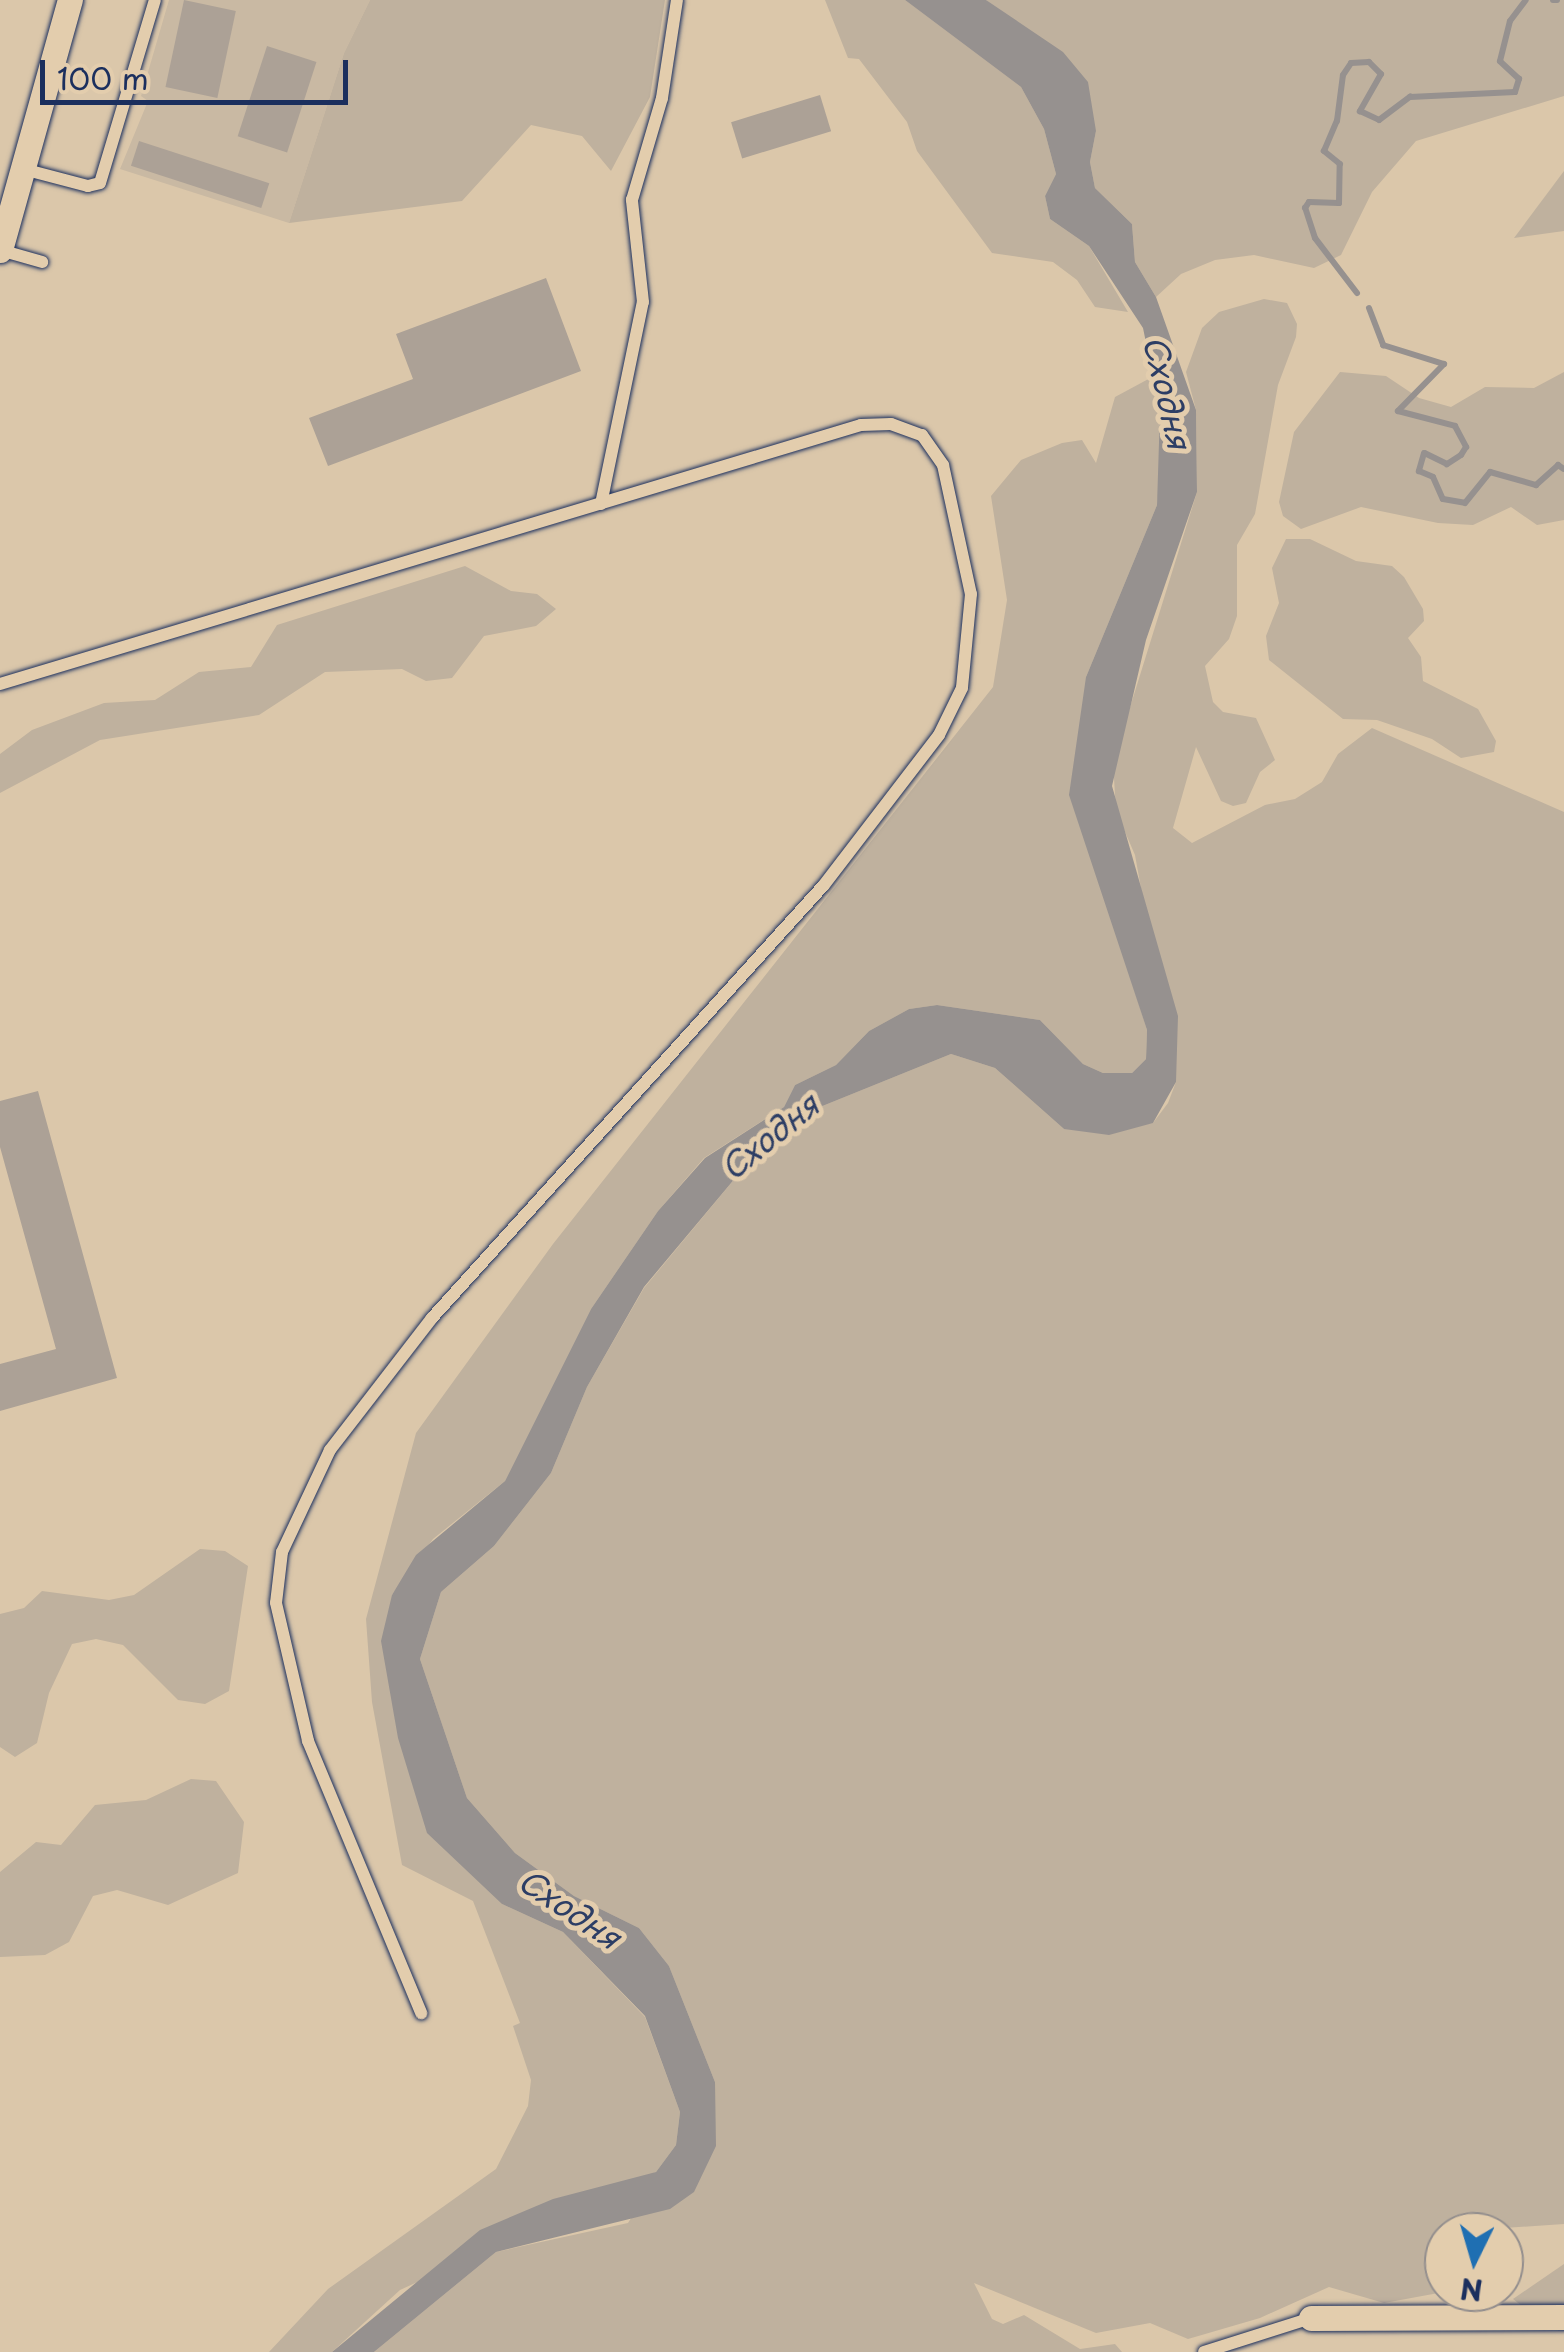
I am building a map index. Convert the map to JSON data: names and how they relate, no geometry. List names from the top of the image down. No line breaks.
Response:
{"water":["Сходня"],"scale_bar":"100 m","north":"bottom"}
